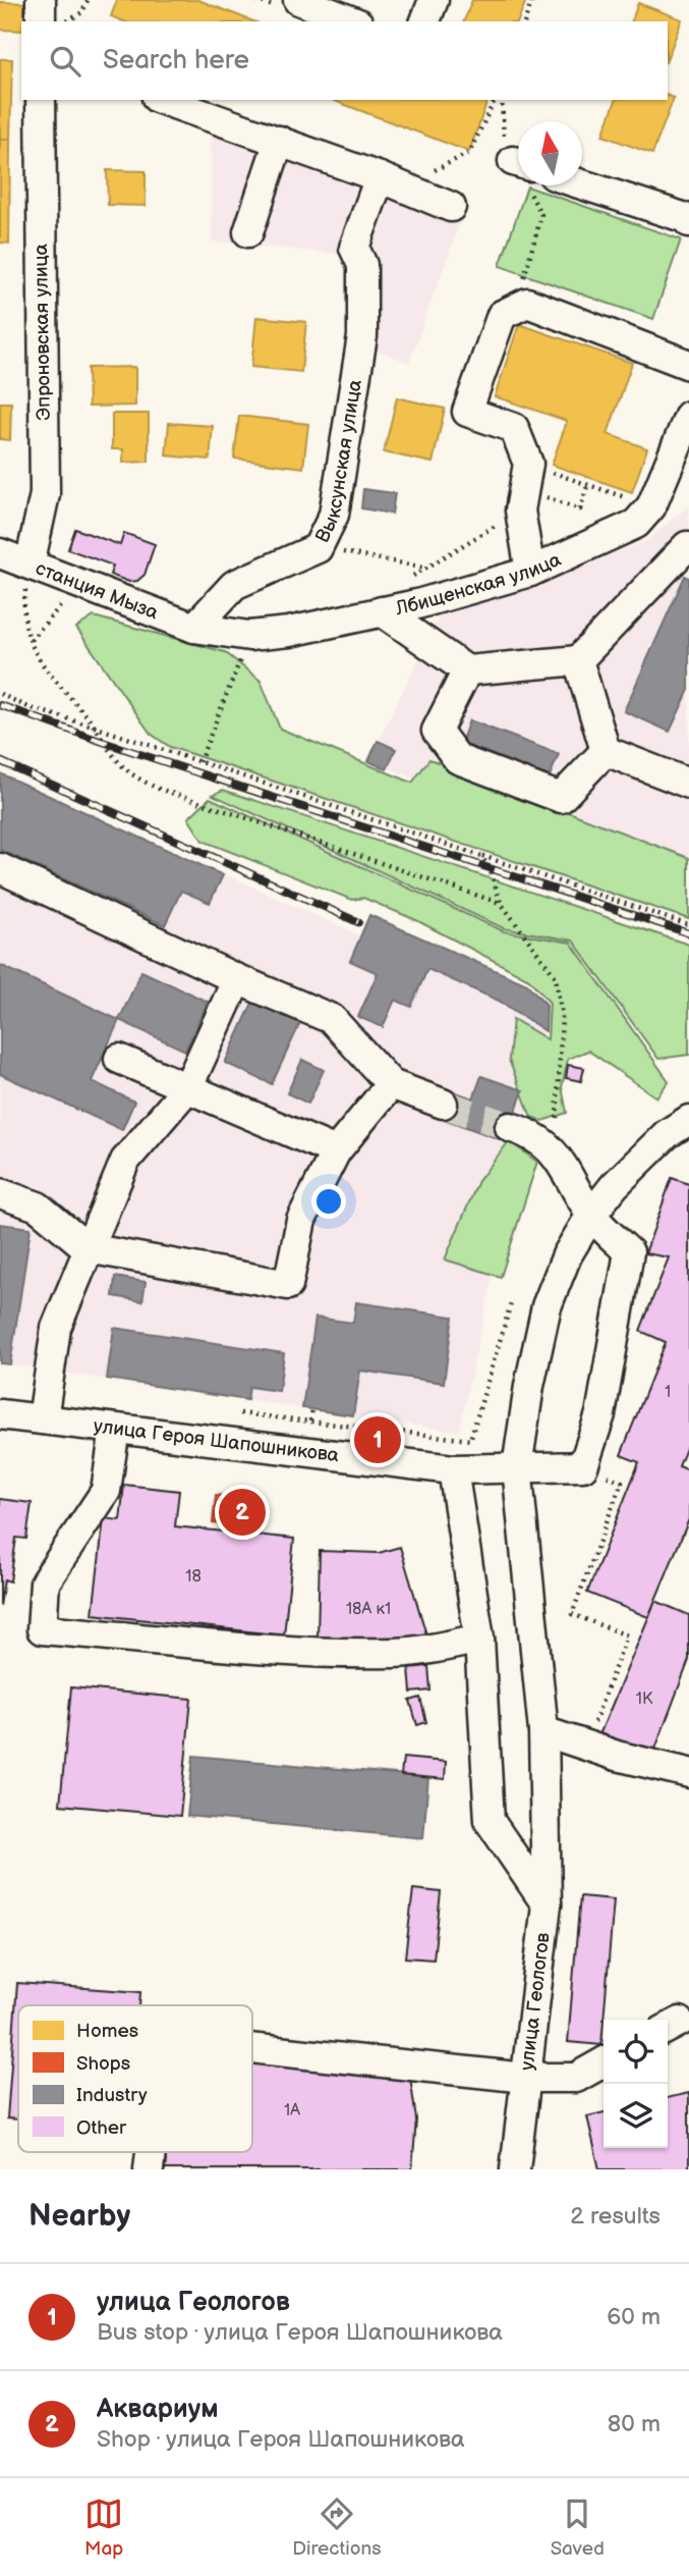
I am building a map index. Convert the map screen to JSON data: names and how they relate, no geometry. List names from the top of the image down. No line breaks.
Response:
{"streets":{"street":["Эпроновская улица","Выксунская улица","Лбищенская улица","станция Мыза","улица Героя Шапошникова","улица Геологов"]},"crossings":[["Эпроновская улица","станция Мыза"],["Выксунская улица","Лбищенская улица"],["Выксунская улица","станция Мыза"],["Лбищенская улица","станция Мыза"],["улица Героя Шапошникова","улица Геологов"]],"house_numbers":["1","18","18А к1","1К","1А"],"legend":["Homes","Shops","Industry","Other"],"north":"top","page":{"search":"Search here","pins":["1","2"],"heading":["Nearby","2 results"],"list":[{"mark":"1","name":"улица Геологов","note":"Bus stop · улица Героя Шапошникова","value":"60 m"},{"mark":"2","name":"Аквариум","note":"Shop · улица Героя Шапошникова","value":"80 m"}],"nav":["Map","Directions","Saved"]}}
